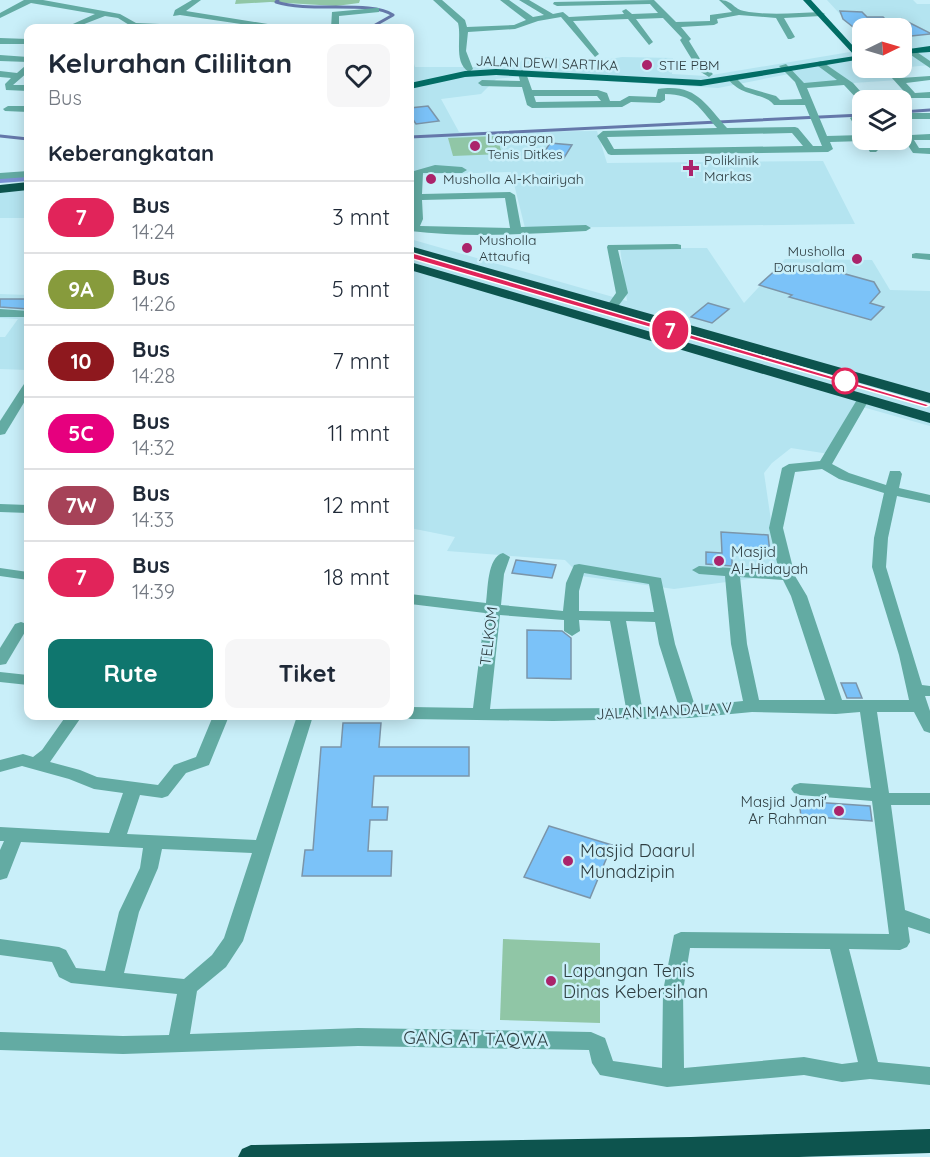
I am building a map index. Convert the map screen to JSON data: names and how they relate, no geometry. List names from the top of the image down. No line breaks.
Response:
{"streets":{"main road":["JALAN DEWI SARTIKA"],"street":["TELKOM","JALAN MANDALA V","GANG AT TAQWA"]},"crossings":[["TELKOM","JALAN MANDALA V"]],"places":{"other":["STIE PBM","Lapangan Tenis Ditkes","Musholla Al-Khairiyah","Musholla Attaufiq","Musholla Darusalam","Masjid Al-Hidayah","Masjid Jami' Ar Rahman","Masjid Daarul Munadzipin","Lapangan Tenis Dinas Kebersihan"],"health":["Poliklinik Markas"]},"lines":["bus line 7"],"north":"right","page":{"on_map":"7","heading":[["Kelurahan Cililitan","Bus"],"Keberangkatan"],"list":[{"mark":"7","name":"Bus","note":"14:24","value":"3 mnt"},{"mark":"9A","name":"Bus","note":"14:26","value":"5 mnt"},{"mark":"10","name":"Bus","note":"14:28","value":"7 mnt"},{"mark":"5C","name":"Bus","note":"14:32","value":"11 mnt"},{"mark":"7W","name":"Bus","note":"14:33","value":"12 mnt"},{"mark":"7","name":"Bus","note":"14:39","value":"18 mnt"}],"buttons":["Rute","Tiket"]}}
